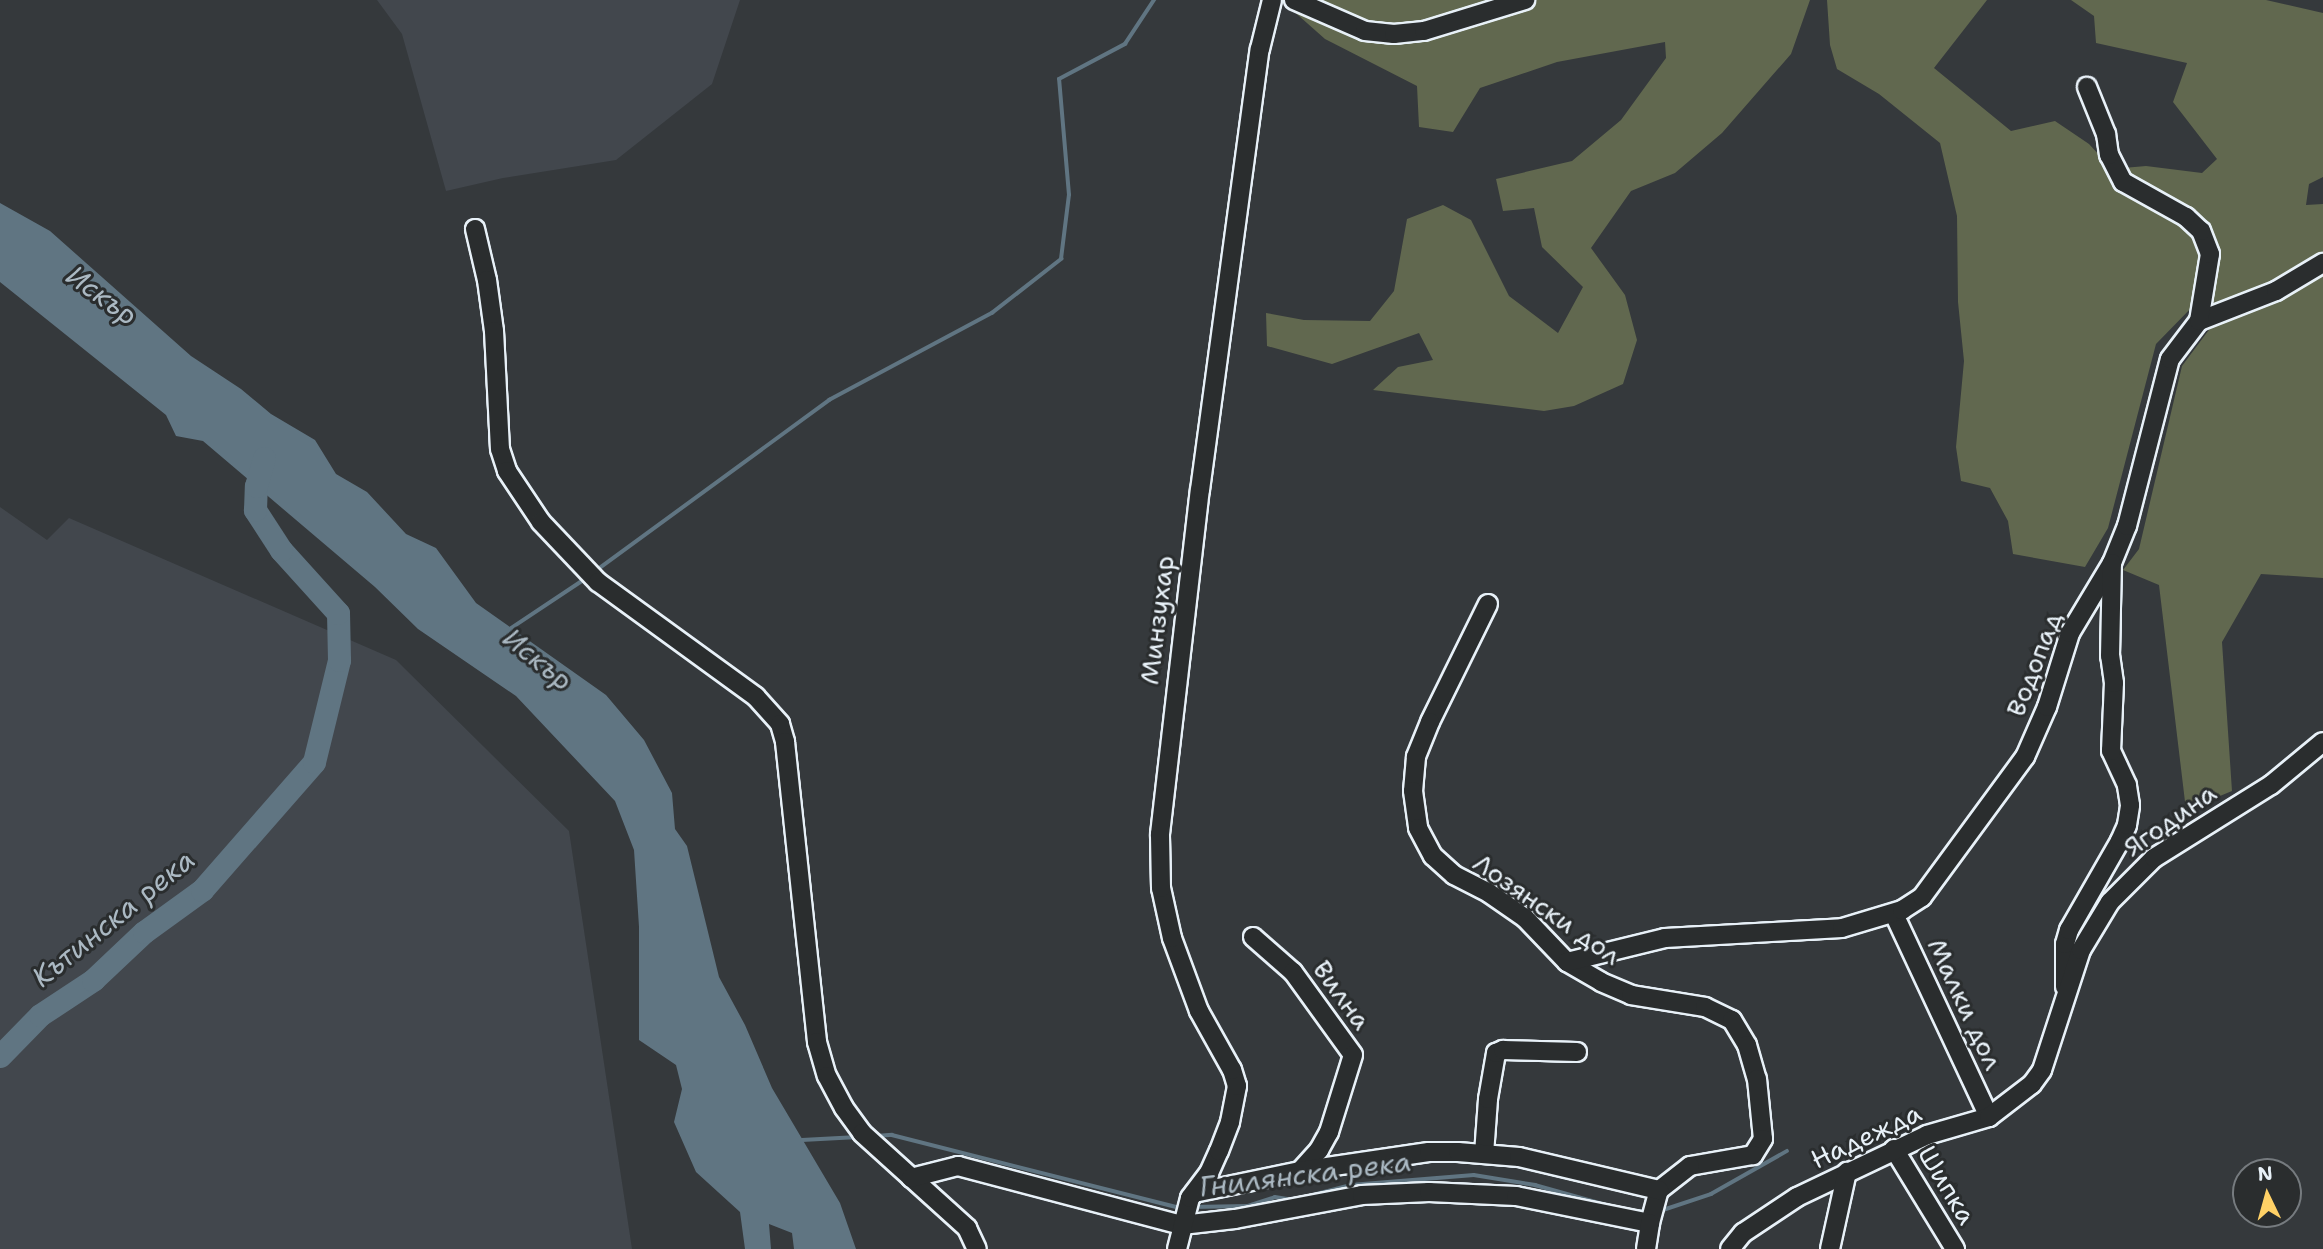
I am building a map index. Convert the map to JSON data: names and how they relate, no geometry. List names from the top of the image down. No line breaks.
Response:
{"streets":{"street":["Минзухар","Водопад","Ягодина","Лозянски дол","Вилна","Малки дол","Надежда","Шипка"]},"crossings":[["Водопад","Лозянски дол"],["Водопад","Малки дол"],["Ягодина","Надежда"],["Малки дол","Надежда"],["Надежда","Шипка"]],"water":["Искър","Кътинска река","Гнилянска река"],"north":"top"}
